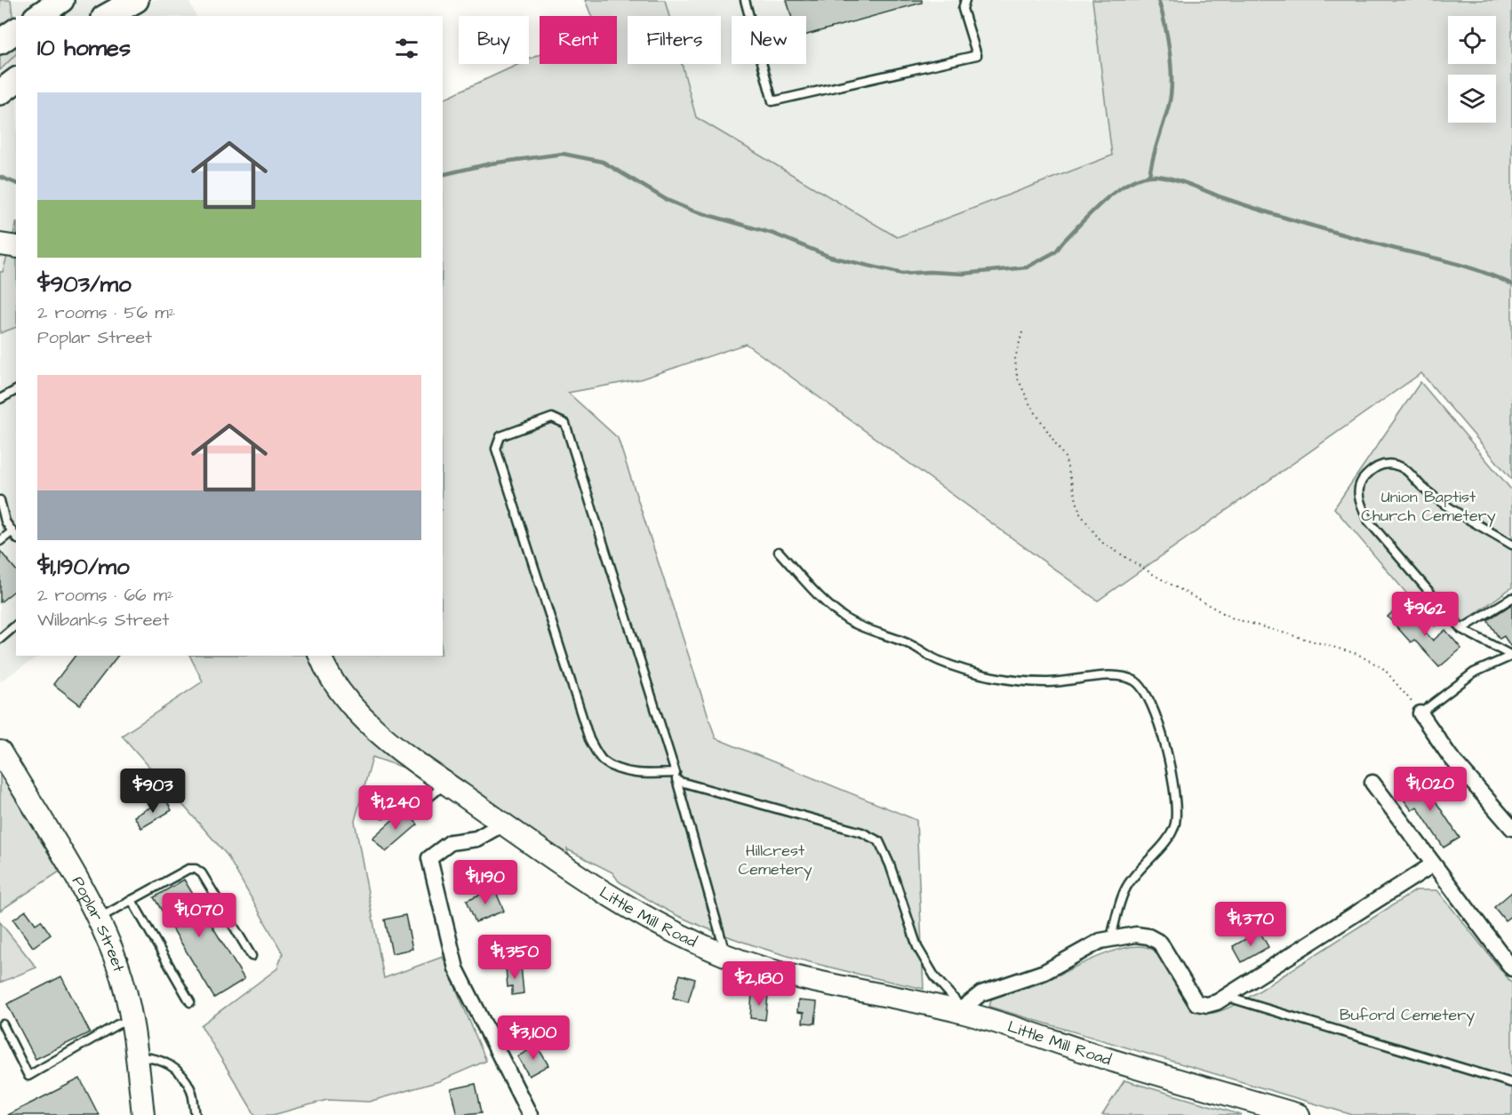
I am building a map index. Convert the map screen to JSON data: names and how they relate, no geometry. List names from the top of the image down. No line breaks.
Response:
{"streets":{"street":["Little Mill Road","Poplar Street"]},"parks":["Union Baptist Church Cemetery","Hillcrest Cemetery","Buford Cemetery"],"page":{"chip":["Buy","Rent","Filters","New"],"heading":"10 homes","list":[{"name":"$903/mo","note":"2 rooms · 56 m² · Poplar Street"},{"name":"$1,190/mo","note":"2 rooms · 66 m² · Wilbanks Street"}],"price":["$962","$1,020","$903","$1,240","$1,190","$1,070","$1,370","$1,350","$2,180","$3,100"]}}
